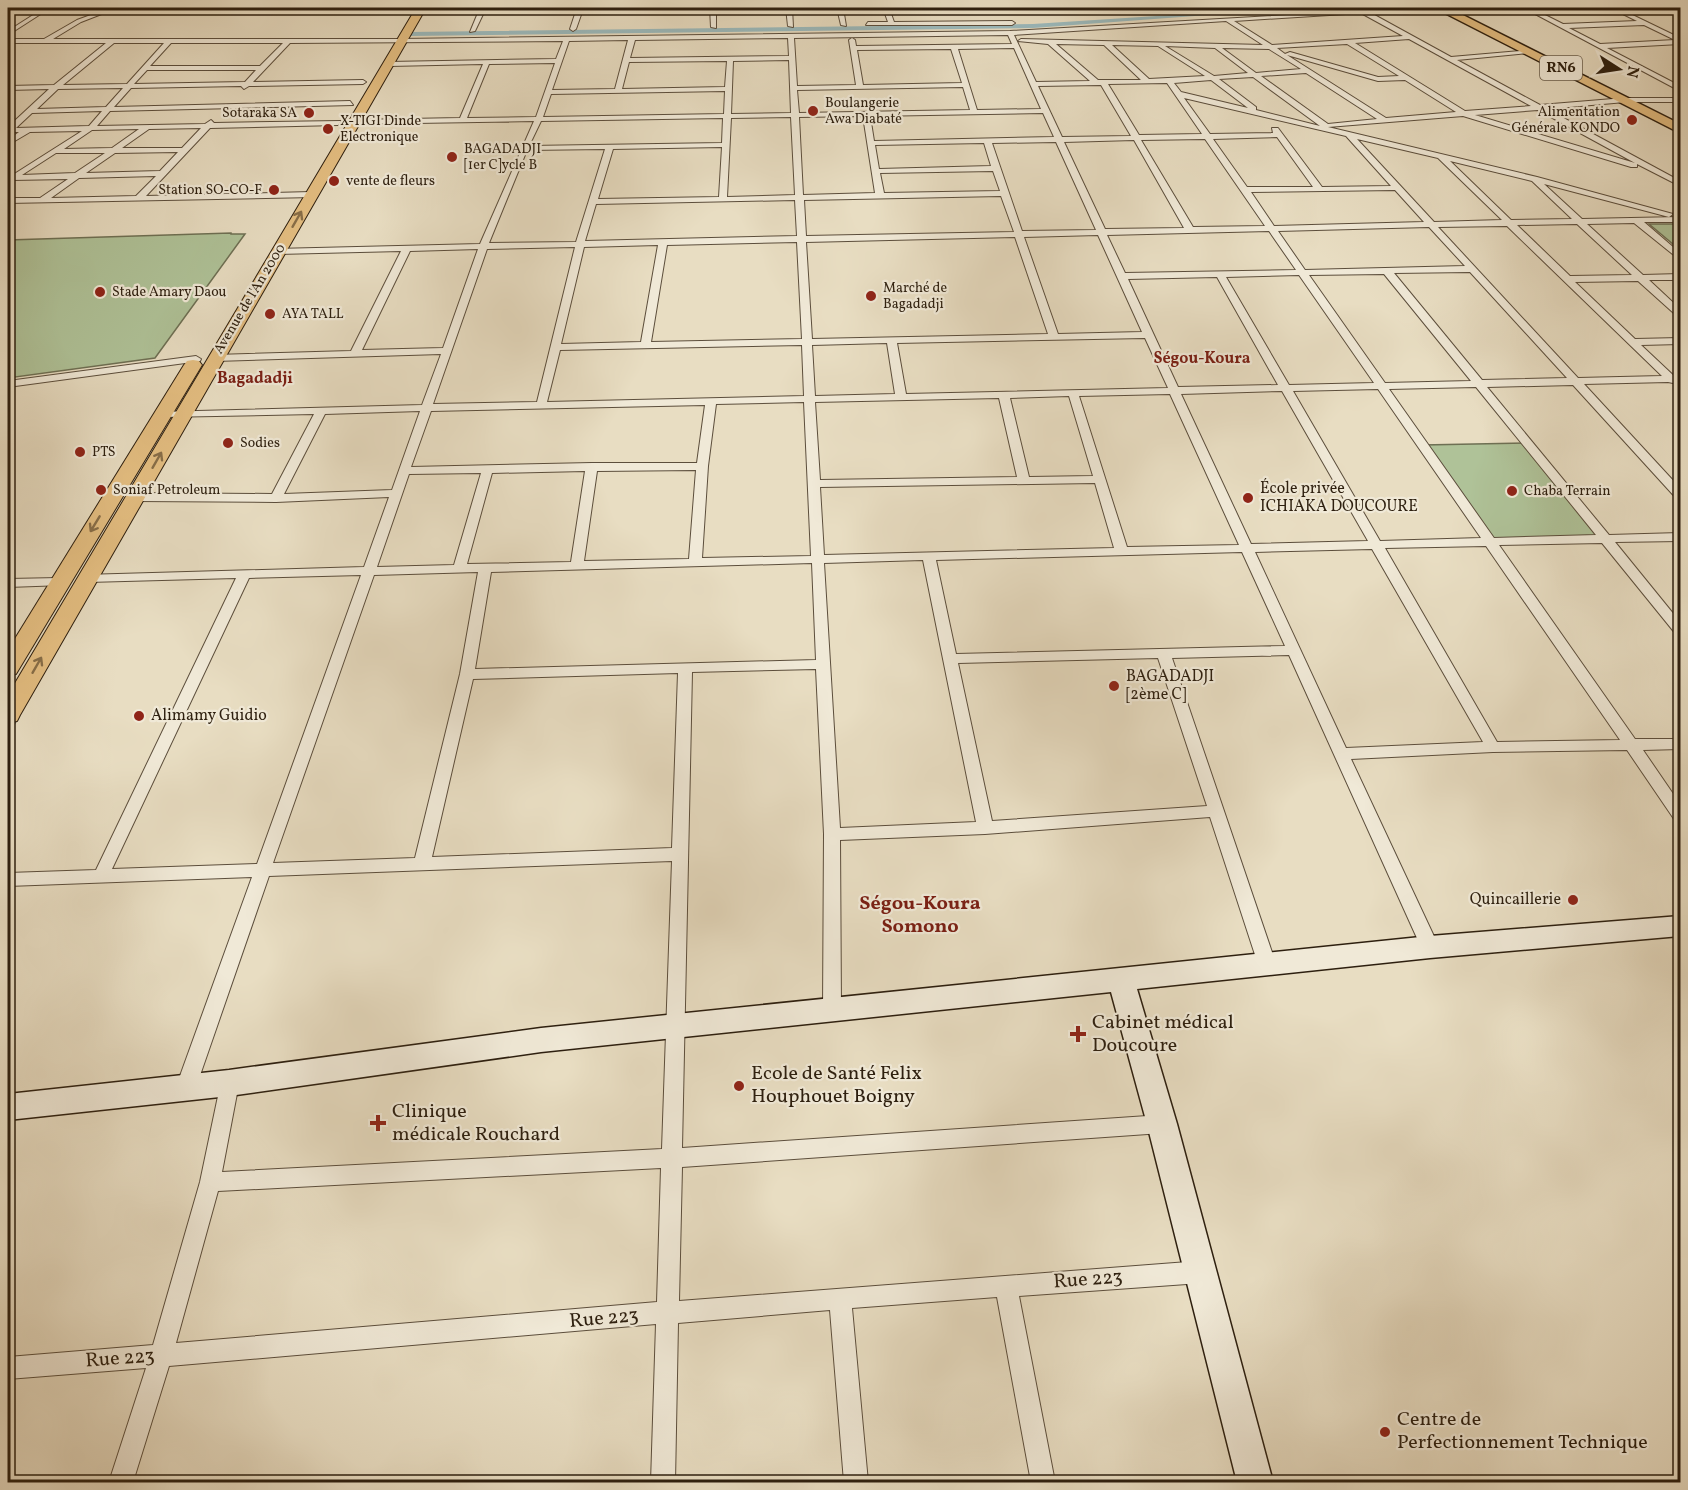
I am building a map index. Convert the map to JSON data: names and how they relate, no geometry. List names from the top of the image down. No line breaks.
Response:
{"streets":{"highway":["RN6"],"main road":["Avenue de l'An 2000"],"street":["Rue 223"]},"districts":["Ségou-Koura","Bagadadji","Ségou-Koura Somono"],"places":{"other":["Boulangerie Awa Diabaté","Sotaraka SA","Alimentation Générale KONDO","X-TIGI Dinde Electronique","BAGADADJI [1er C]ycle B","vente de fleurs","Station SO-CO-F","Stade Amary Daou","Marché de Bagadadji","AYA TALL","Sodies","PTS","Soniaf Petroleum","Chaba Terrain","École privée ICHIAKA DOUCOURE","BAGADADJI [2ème C]","Alimamy Guidio","Quincaillerie","Ecole de Santé Felix Houphouet Boigny","Centre de Perfectionnement Technique"],"health":["Cabinet médical Doucoure","Clinique médicale Rouchard"]},"north":"right"}
